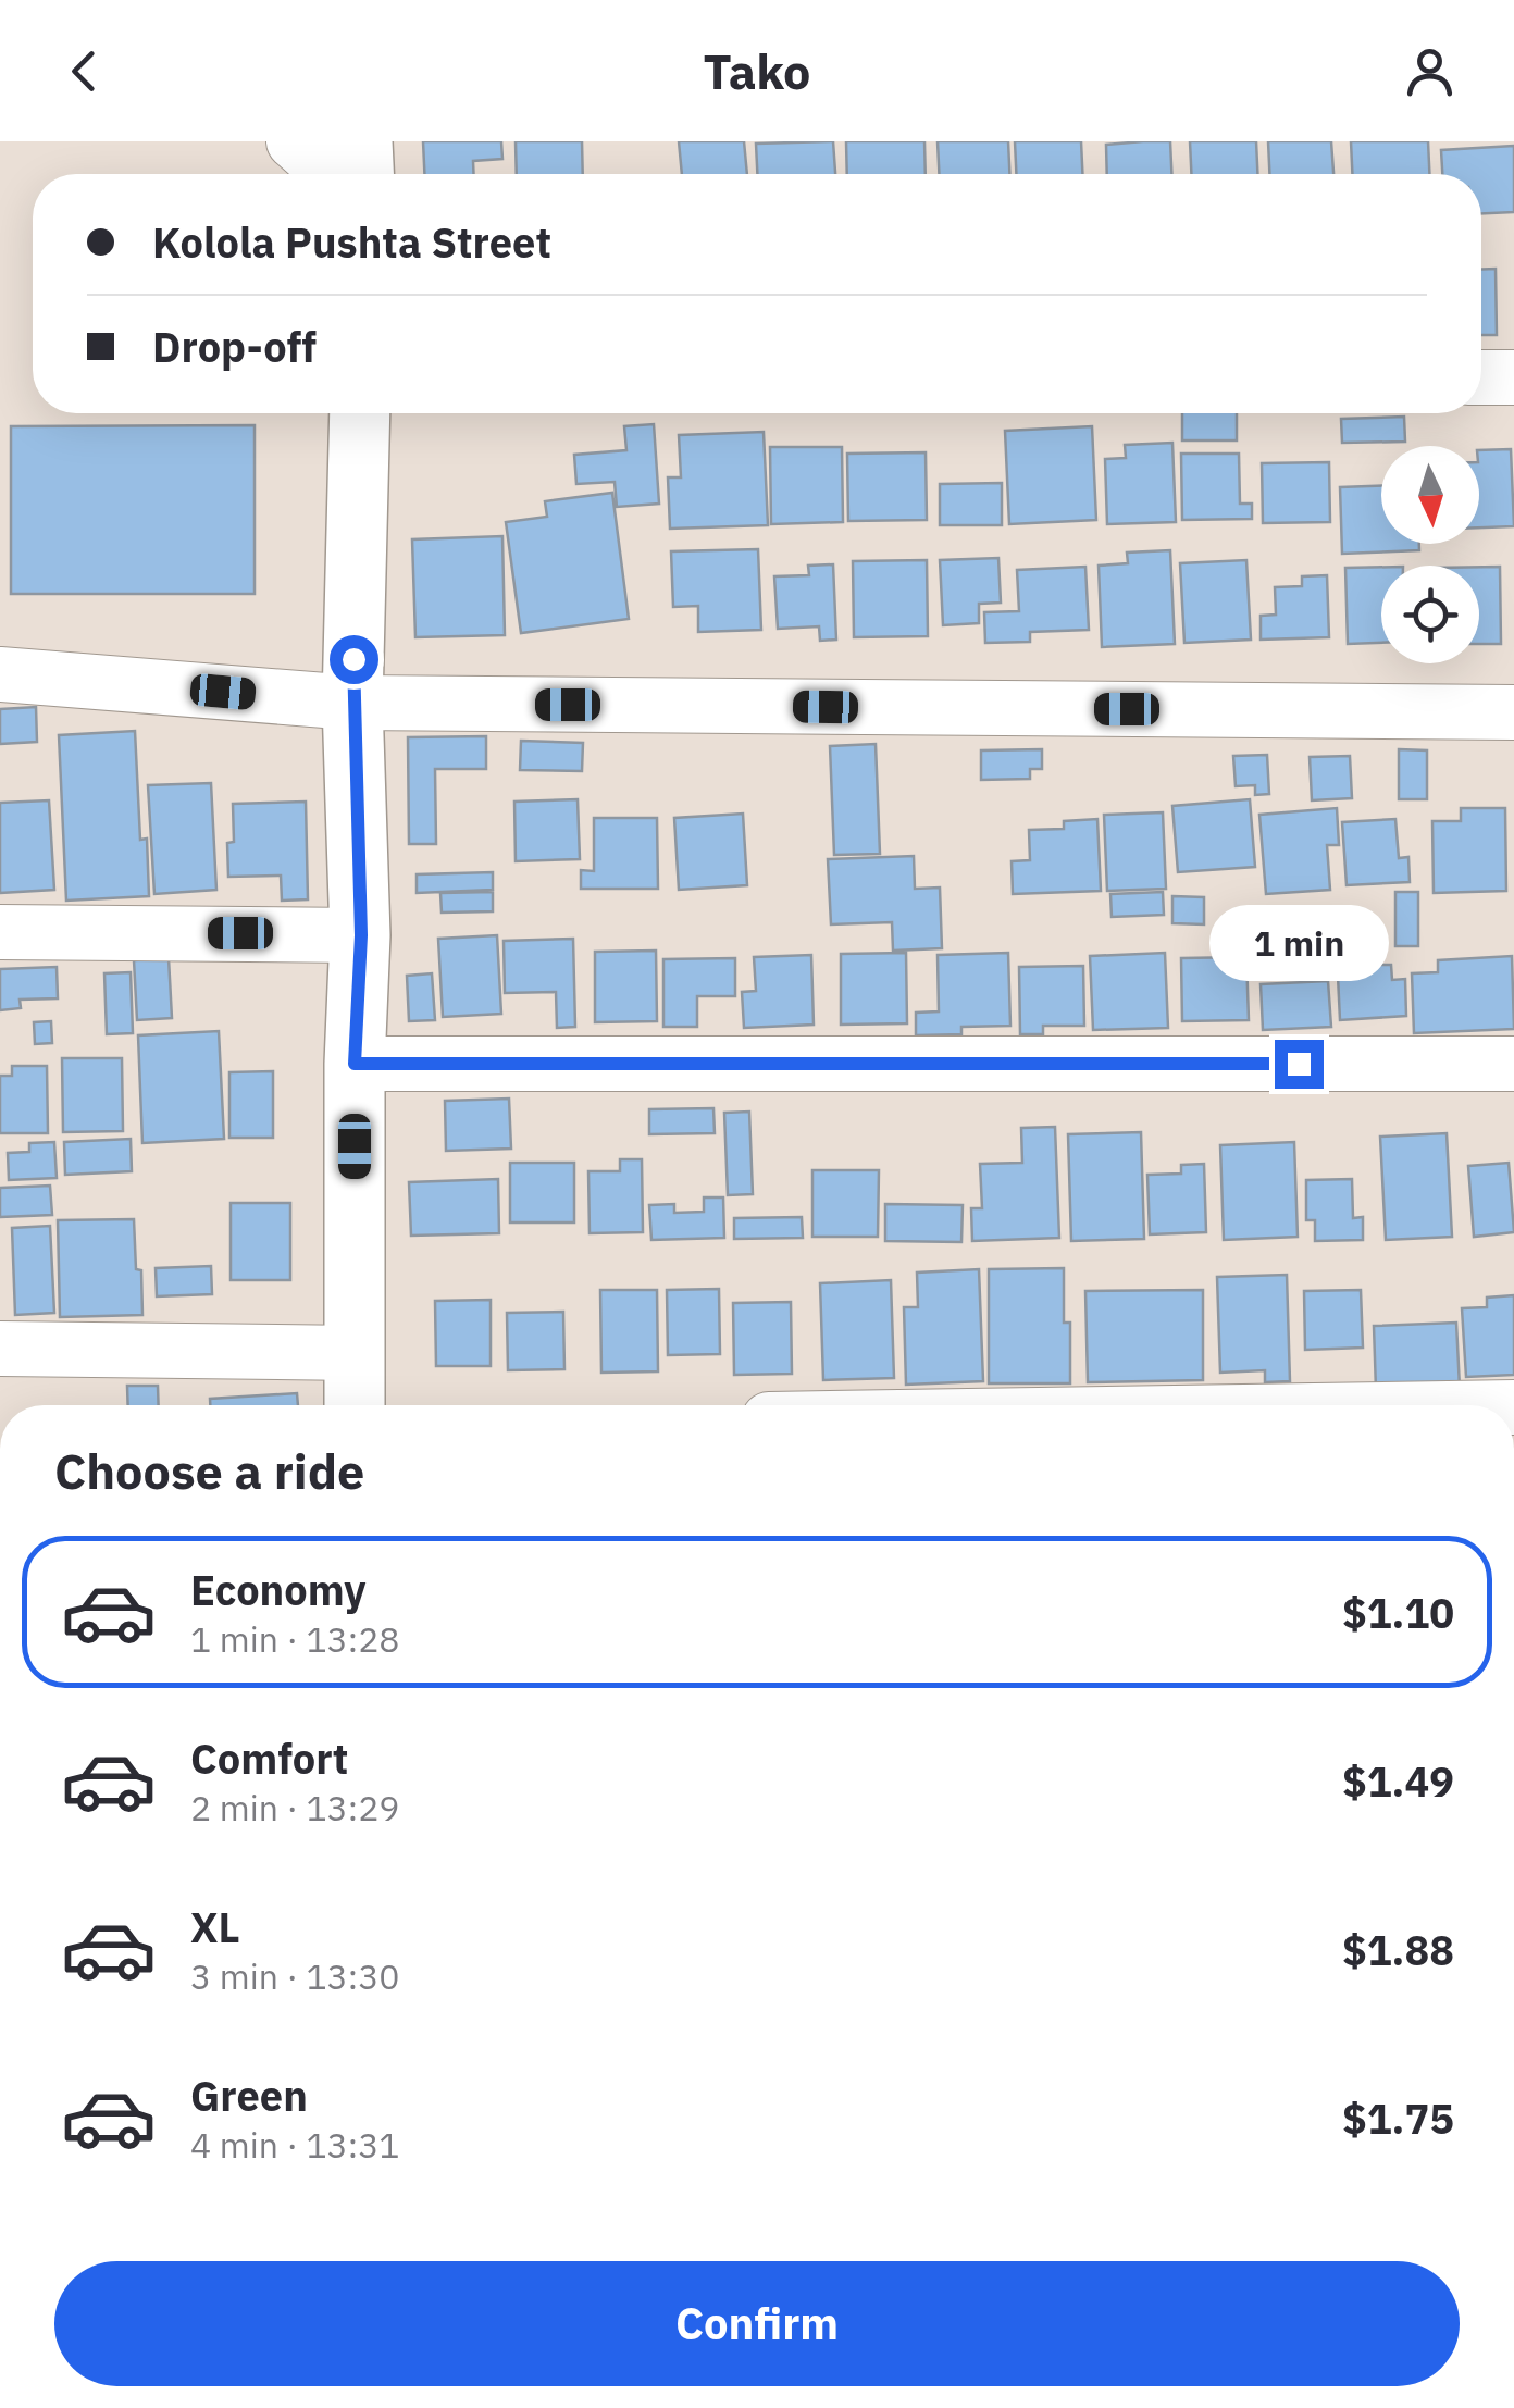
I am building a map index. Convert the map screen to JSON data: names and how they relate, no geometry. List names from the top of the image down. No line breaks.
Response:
{"north":"bottom","page":{"header":"Tako","banner":["Kolola Pushta Street","Drop-off"],"bubble":"1 min","heading":"Choose a ride","list":[{"name":"Economy","note":"1 min · 13:28","value":"$1.10"},{"name":"Comfort","note":"2 min · 13:29","value":"$1.49"},{"name":"XL","note":"3 min · 13:30","value":"$1.88"},{"name":"Green","note":"4 min · 13:31","value":"$1.75"}],"buttons":"Confirm"}}
